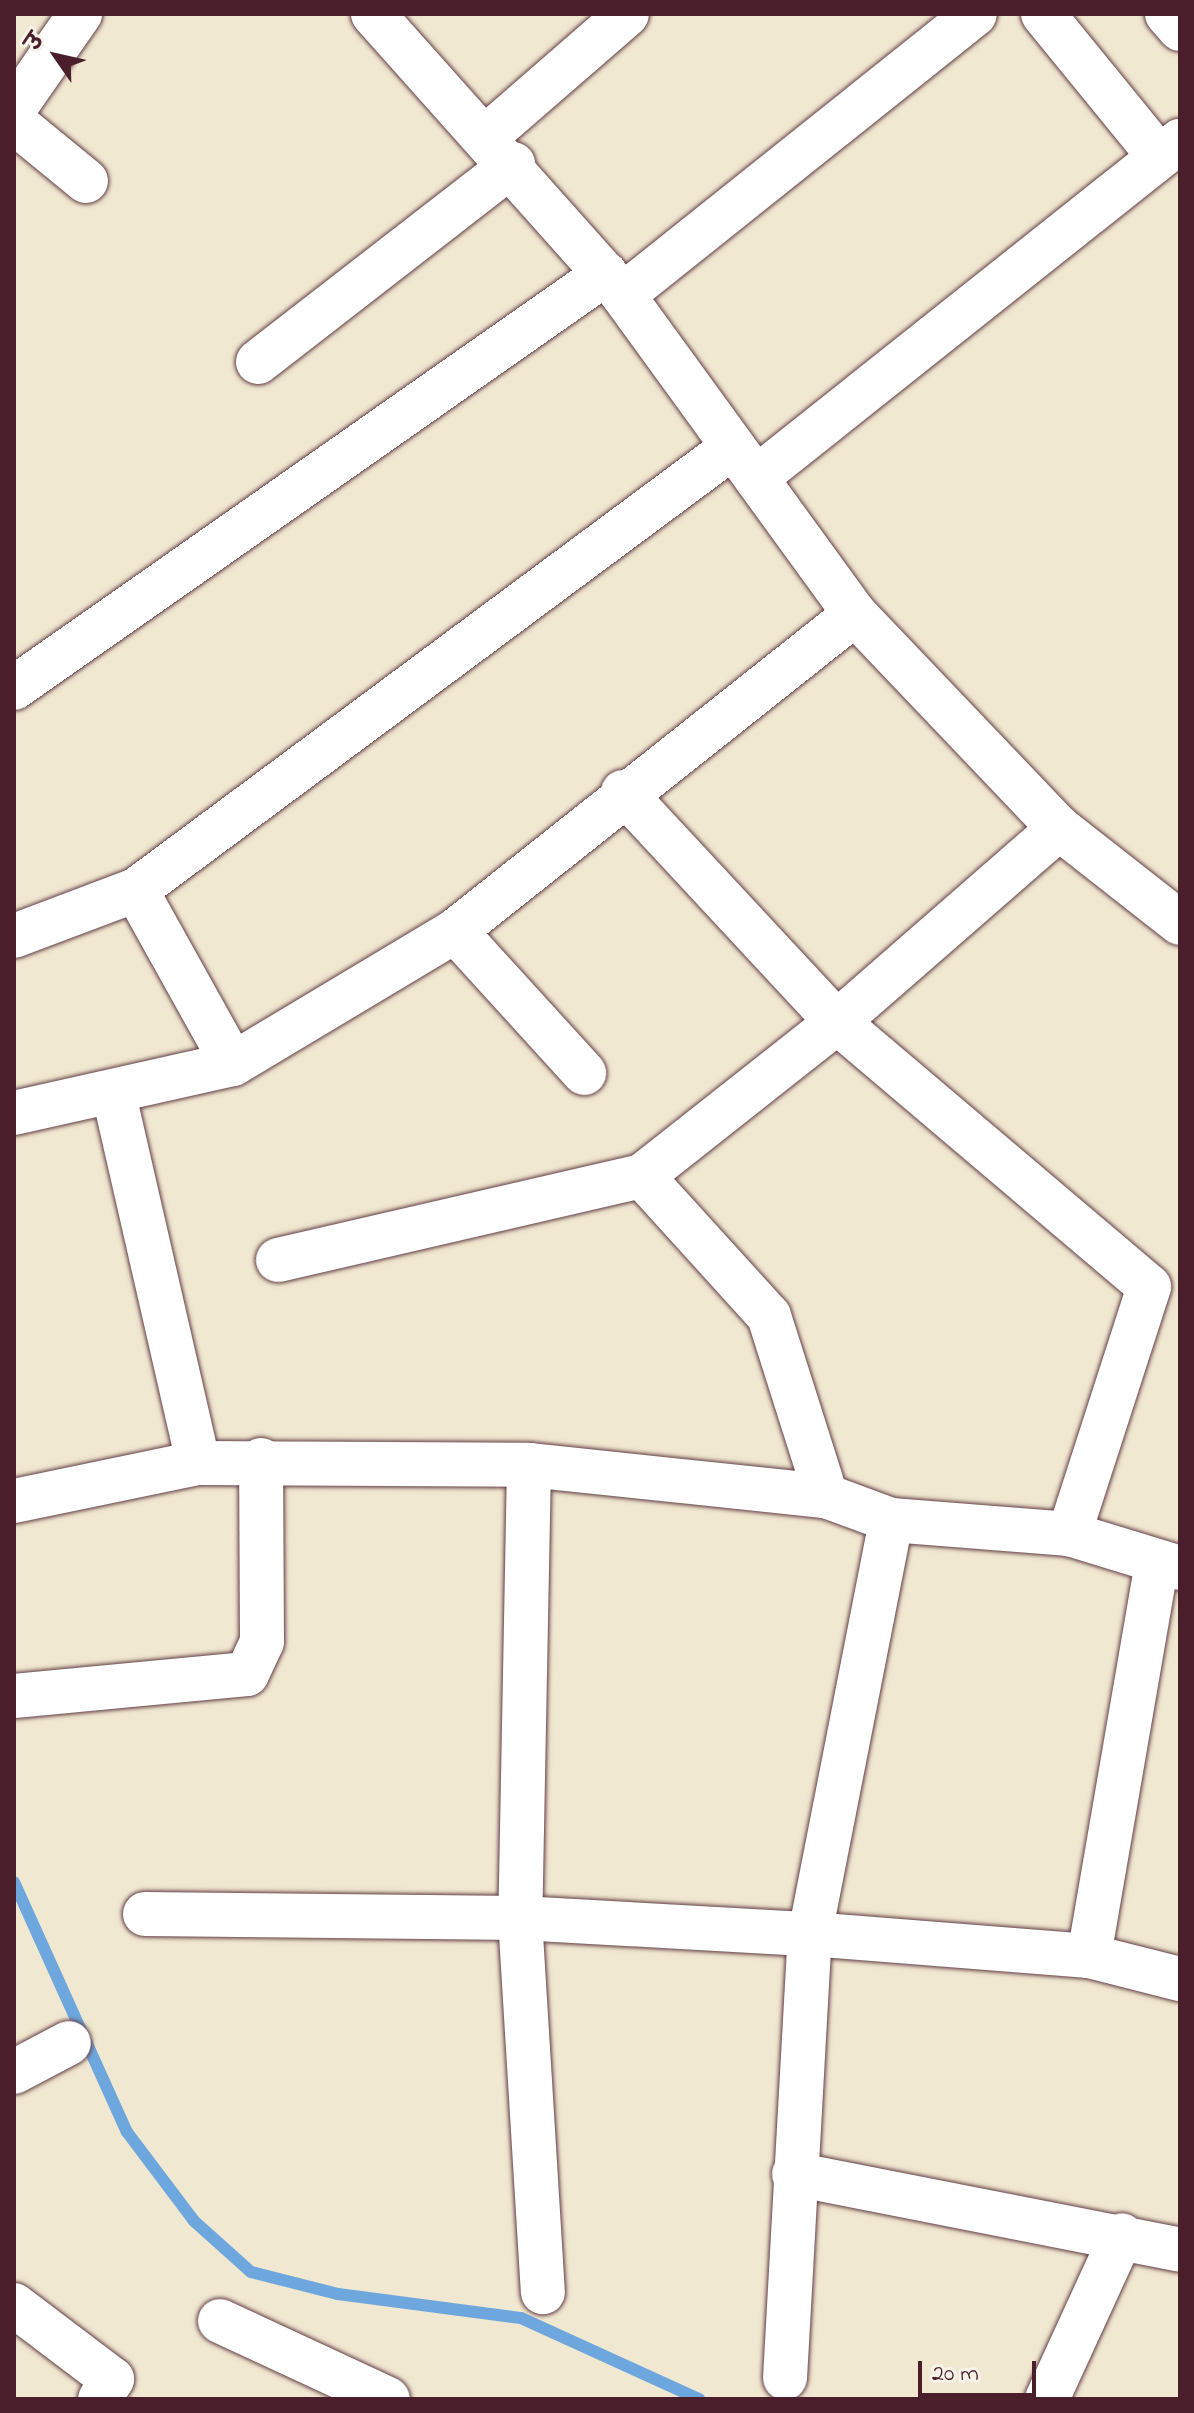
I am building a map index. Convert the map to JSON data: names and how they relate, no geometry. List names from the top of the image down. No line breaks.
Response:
{"scale_bar":"20 m","north":"top left"}
